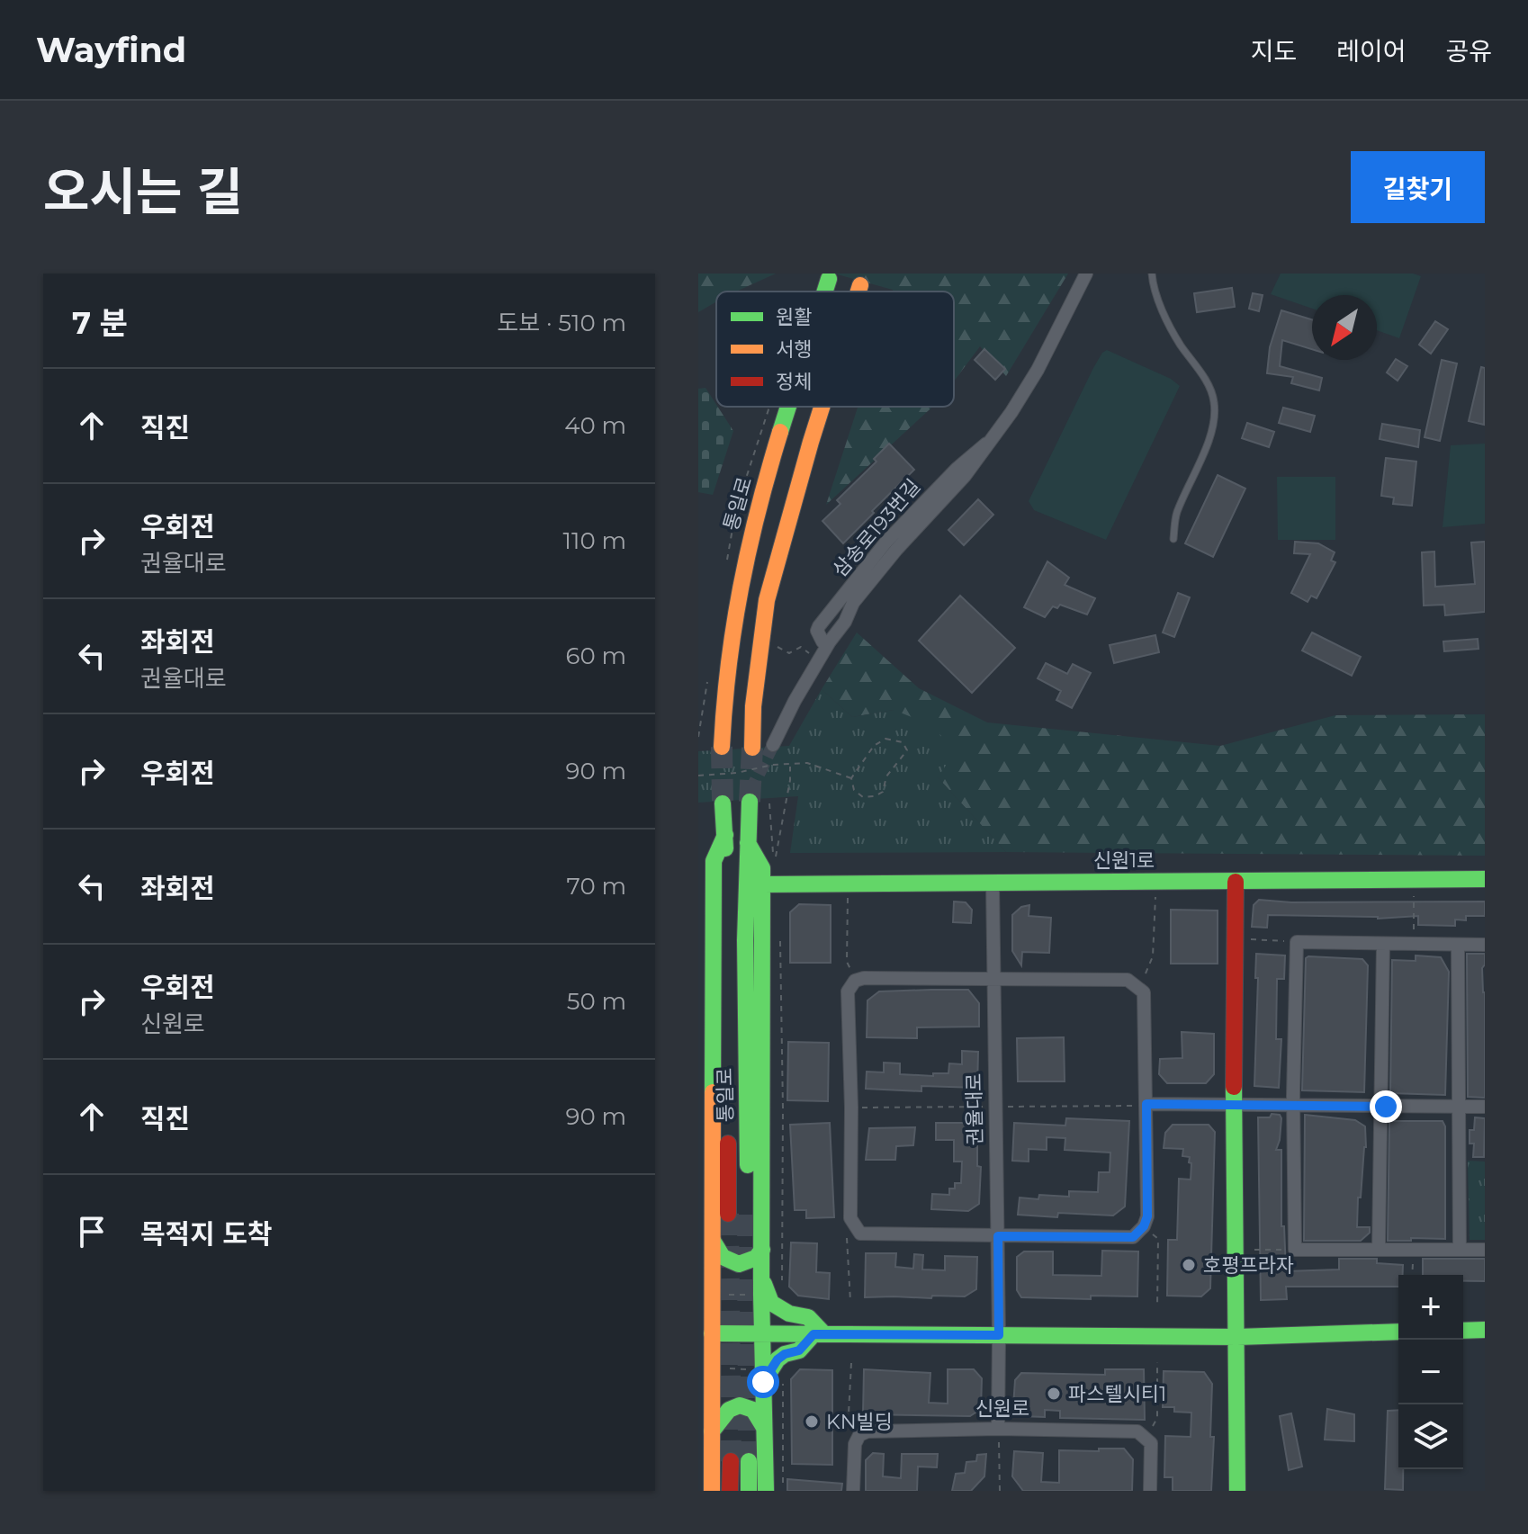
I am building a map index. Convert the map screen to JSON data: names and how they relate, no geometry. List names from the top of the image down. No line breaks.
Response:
{"streets":{"main road":["통일로","신원1로"],"street":["삼송로193번길","권율대로","신원로"]},"crossings":[["신원1로","권율대로"],["권율대로","신원로"]],"places":["호평프라자","파스텔시티1","KN빌딩"],"legend":["원활","서행","정체"],"north":"bottom left","page":{"header":"Wayfind","nav":["지도","레이어","공유"],"title":"오시는 길","buttons":"길찾기","heading":["7 분","도보 · 510 m"],"list":[["직진","40 m"],["우회전","권율대로","110 m"],["좌회전","권율대로","60 m"],["우회전","90 m"],["좌회전","70 m"],["우회전","신원로","50 m"],["직진","90 m"],"목적지 도착"],"map_buttons":["+","−"]}}
